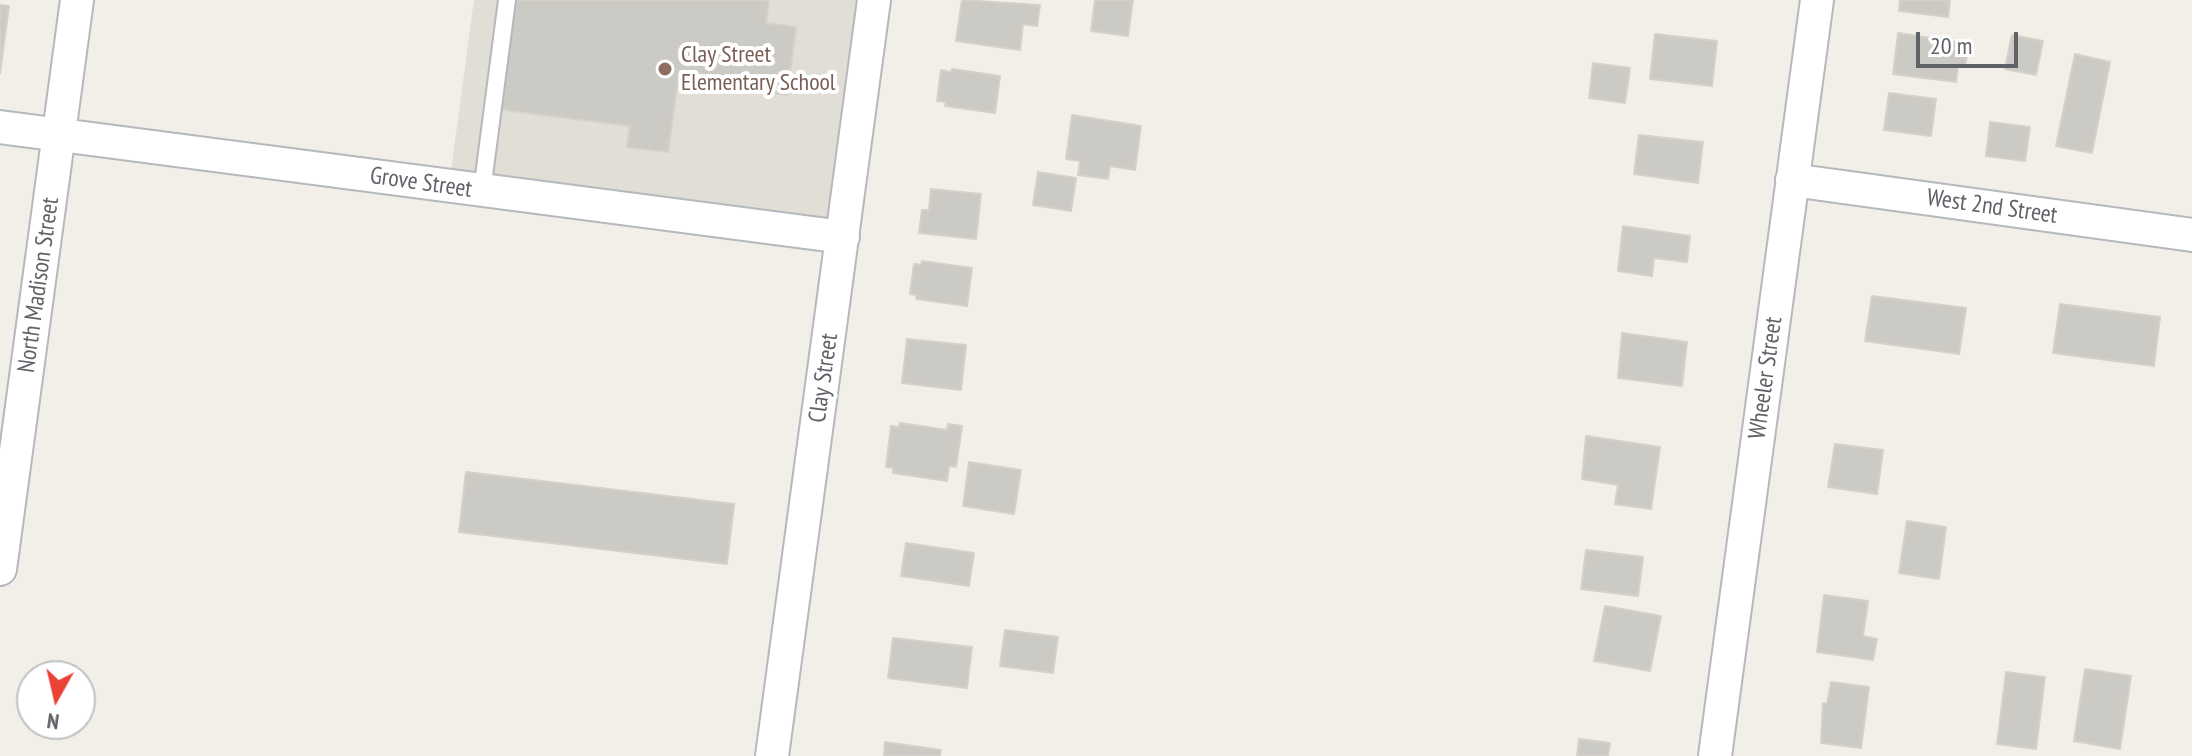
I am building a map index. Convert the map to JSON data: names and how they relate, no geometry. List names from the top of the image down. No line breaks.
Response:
{"streets":{"street":["Grove Street","West 2nd Street","North Madison Street","Clay Street","Wheeler Street"]},"crossings":[["Grove Street","North Madison Street"],["Grove Street","Clay Street"],["West 2nd Street","Wheeler Street"]],"places":["Clay Street Elementary School"],"scale_bar":"20 m","north":"bottom"}
